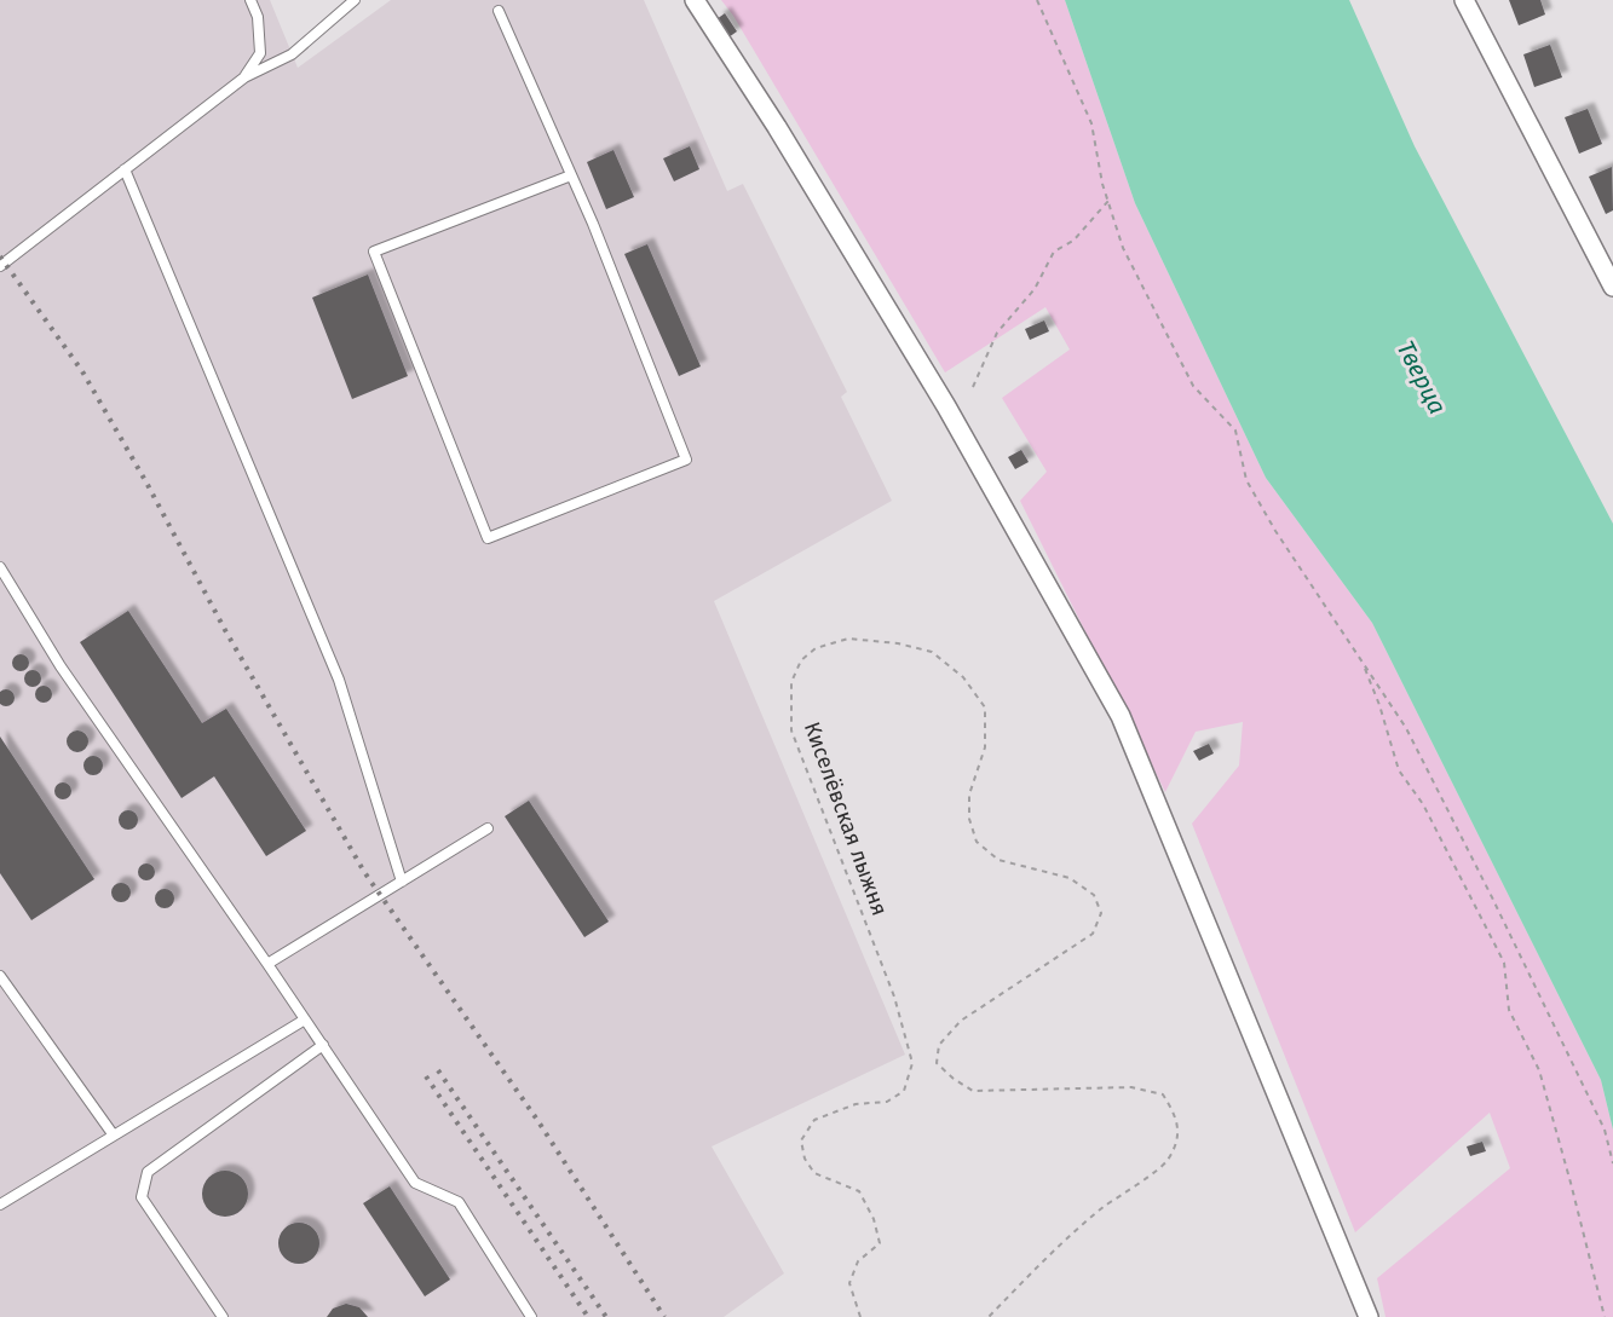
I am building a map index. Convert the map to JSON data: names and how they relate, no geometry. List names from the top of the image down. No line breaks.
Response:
{"streets":{"path":["Киселёвская лыжня"]},"water":["Тверца"]}
